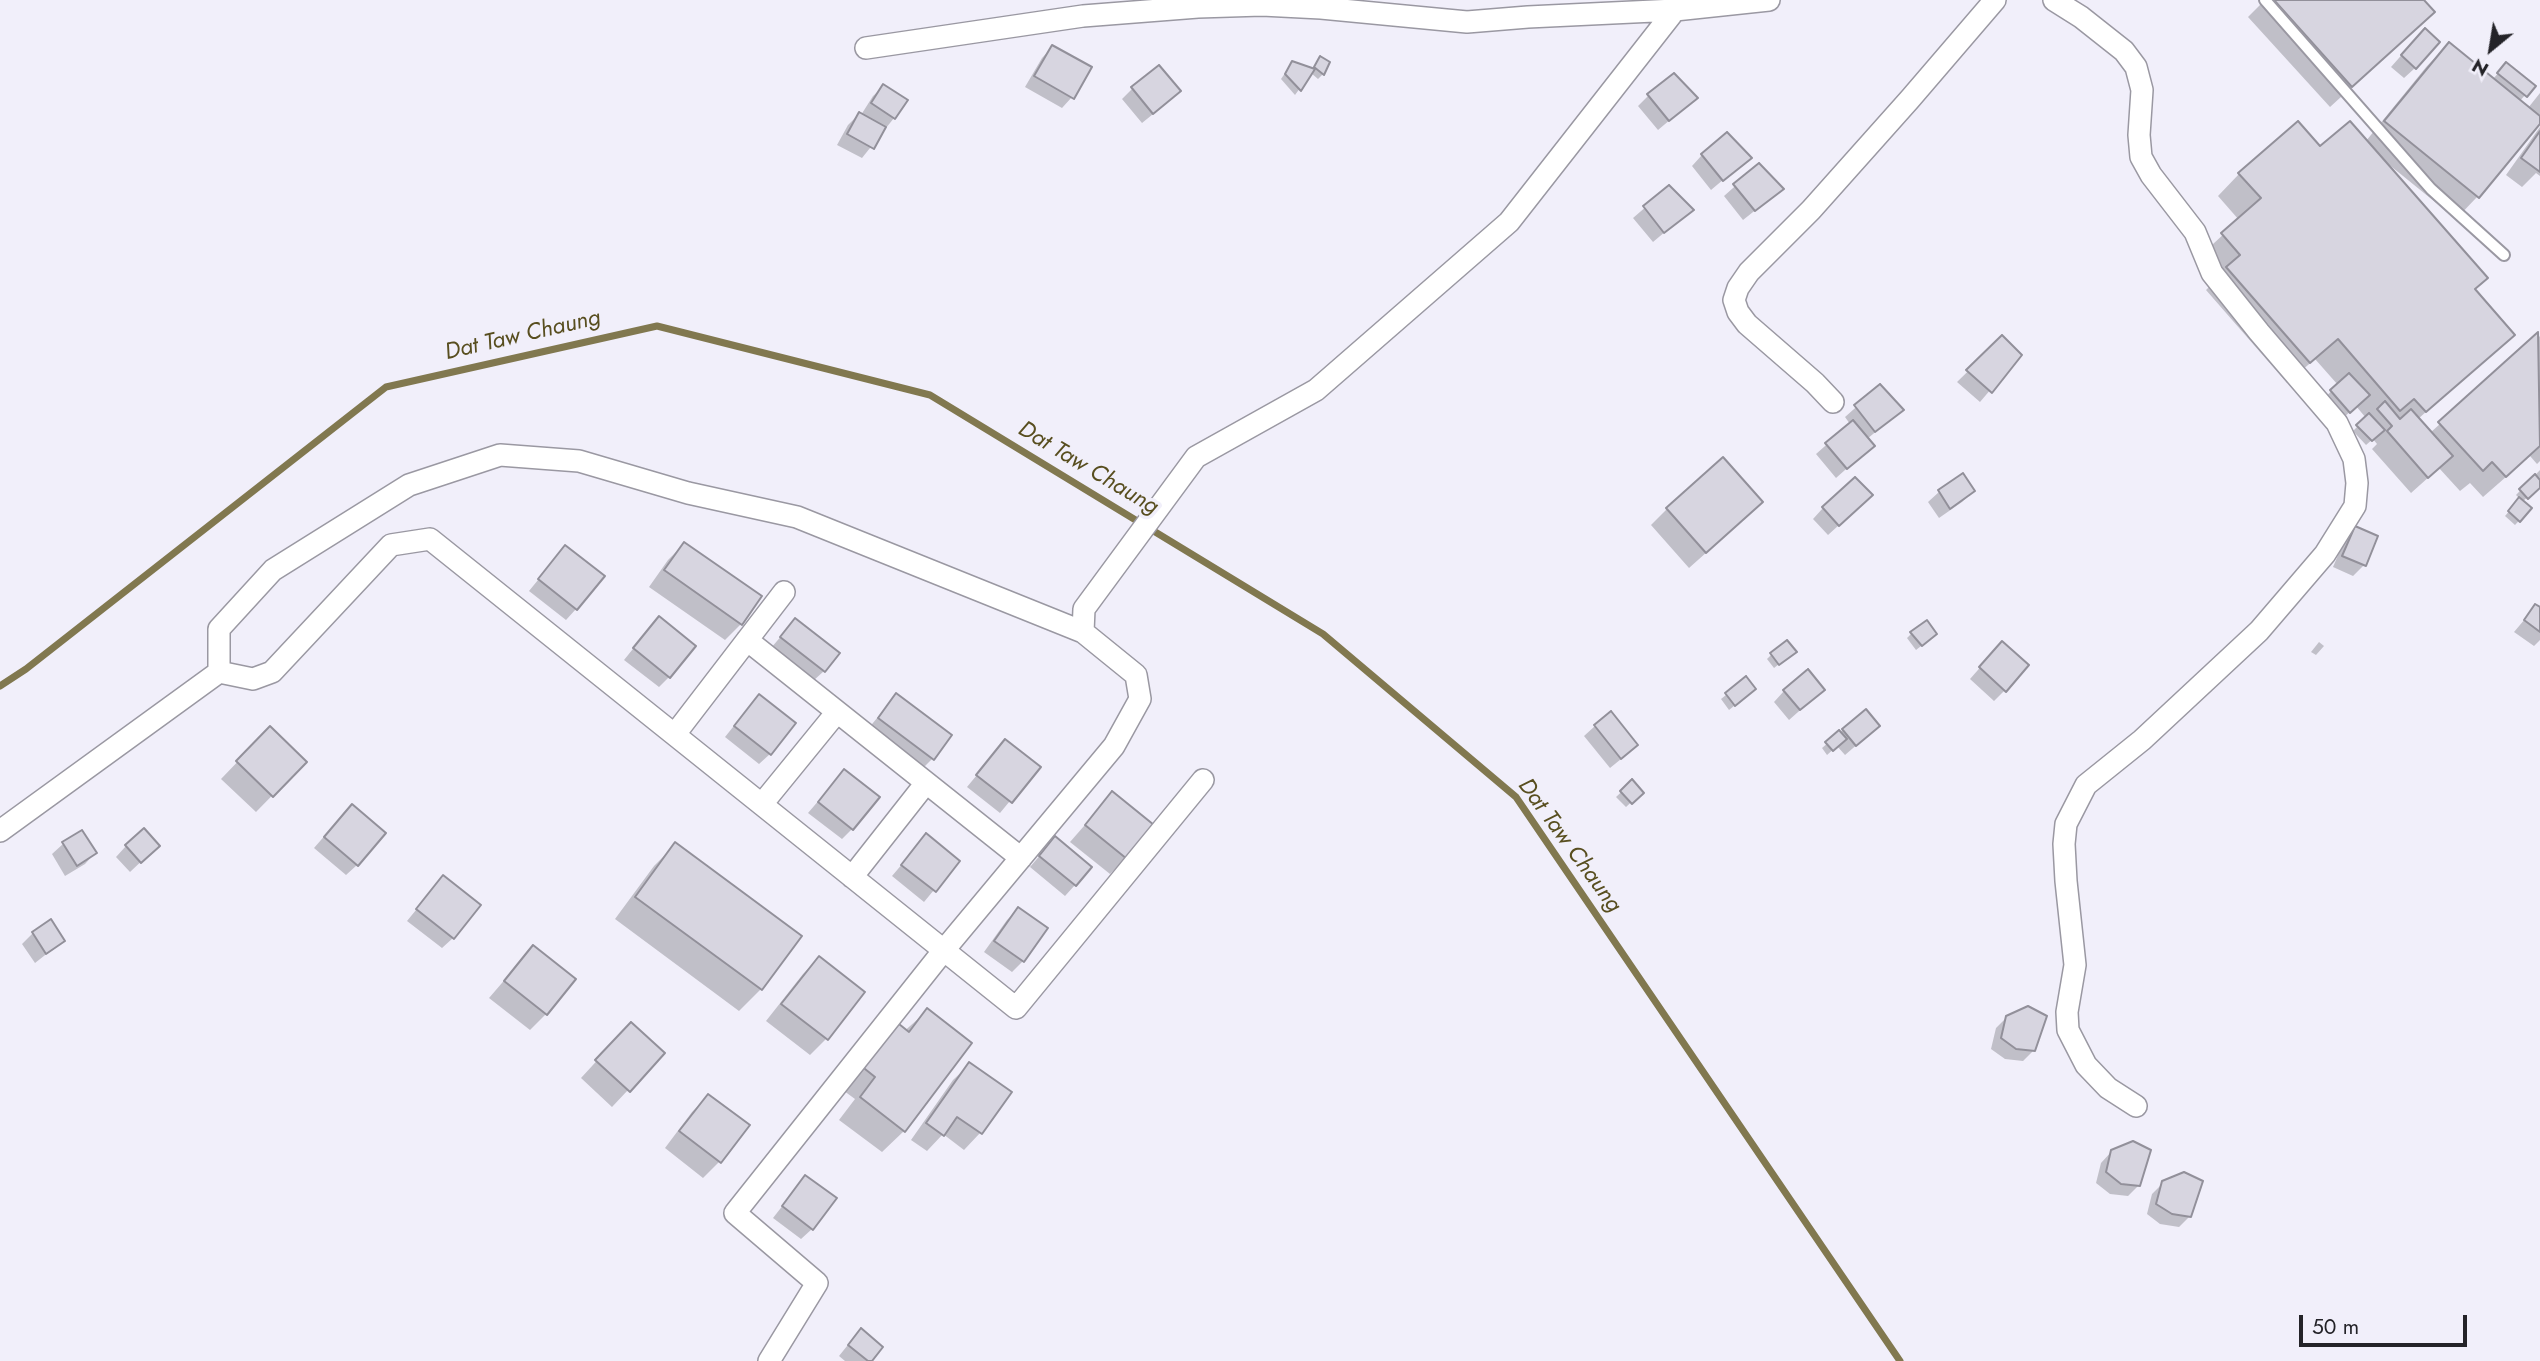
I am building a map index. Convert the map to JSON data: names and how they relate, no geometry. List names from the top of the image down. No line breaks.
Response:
{"water":["Dat Taw Chaung"],"scale_bar":"50 m","north":"bottom left"}
